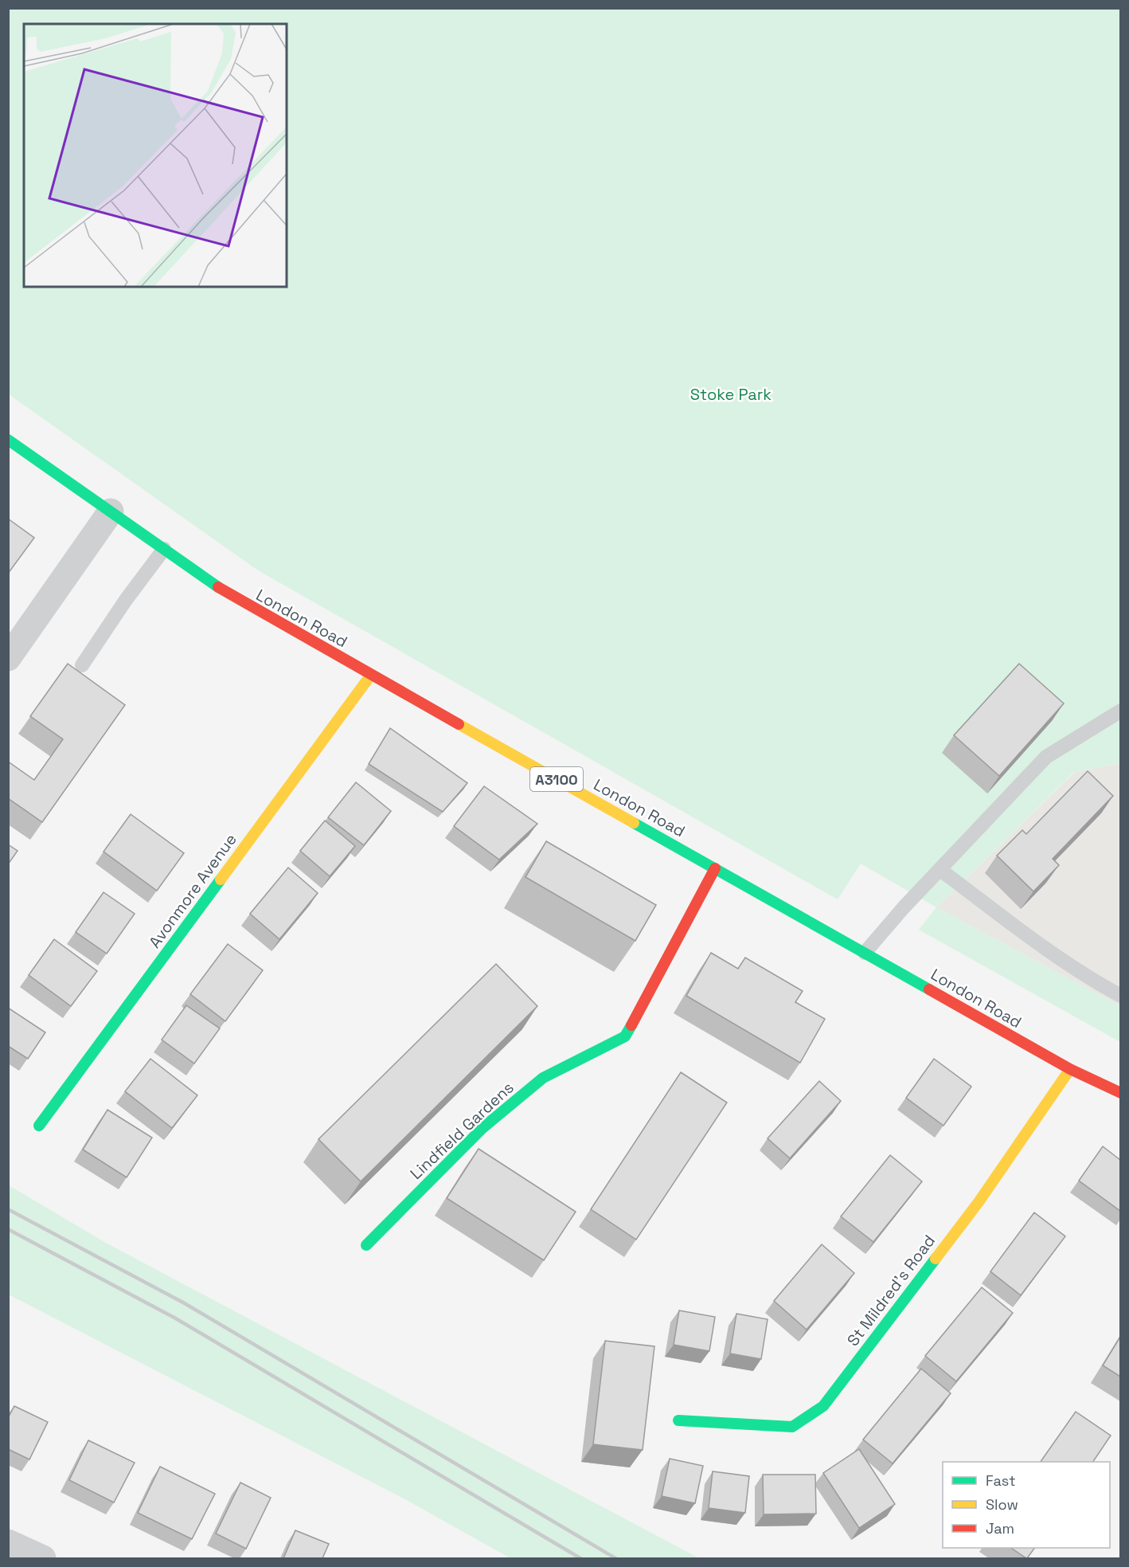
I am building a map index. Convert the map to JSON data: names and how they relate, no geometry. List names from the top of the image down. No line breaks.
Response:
{"streets":{"street":["London Road","A3100","Avonmore Avenue","Lindfield Gardens","St Mildred's Road"]},"crossings":[["London Road","Avonmore Avenue"],["London Road","Lindfield Gardens"],["London Road","St Mildred's Road"]],"parks":["Stoke Park"],"legend":["Fast","Slow","Jam"]}
